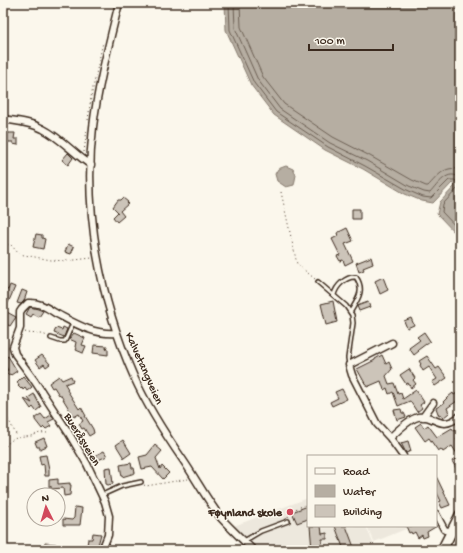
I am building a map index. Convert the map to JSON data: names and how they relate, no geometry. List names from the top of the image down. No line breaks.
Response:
{"streets":{"street":["Kalvetangveien","Bueråsveien"]},"places":["Føynland skole"],"legend":["Road","Water","Building"],"scale_bar":"100 m","north":"top"}
